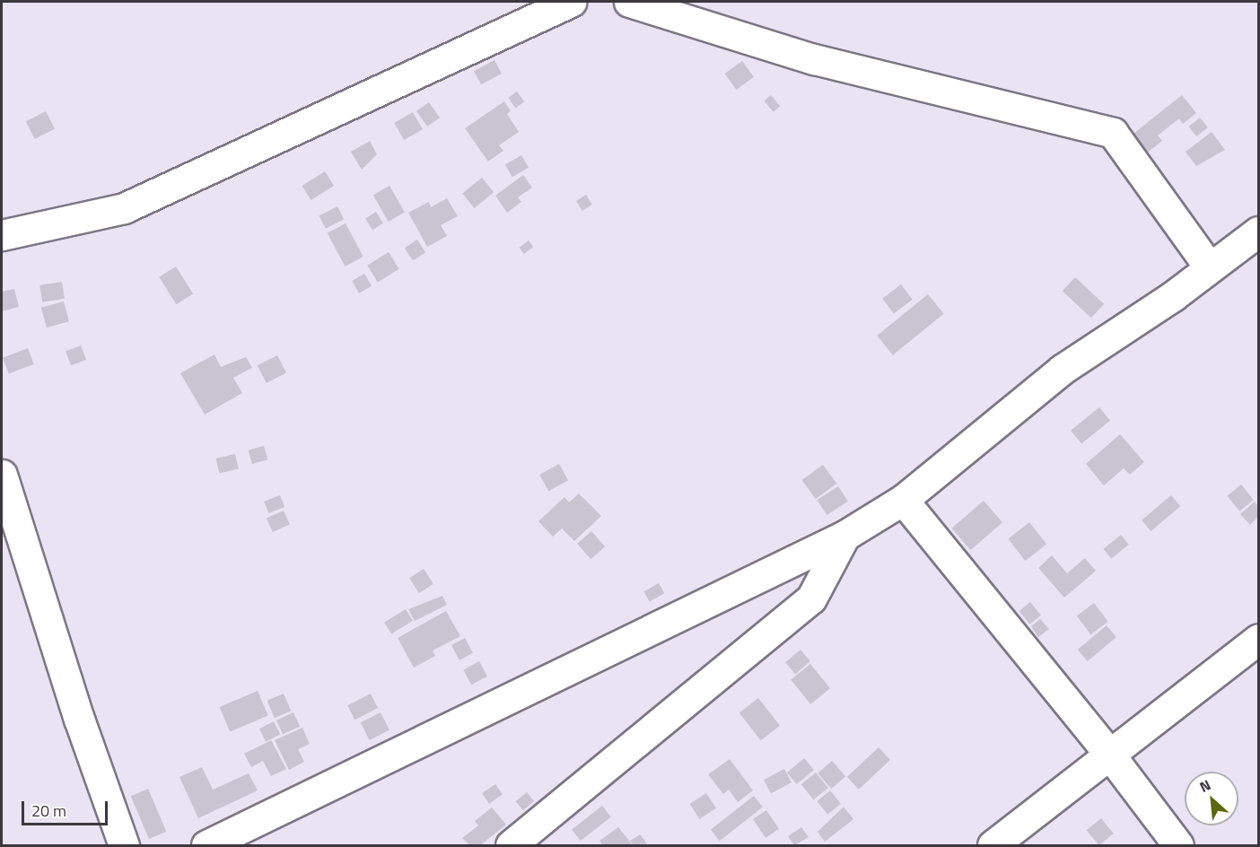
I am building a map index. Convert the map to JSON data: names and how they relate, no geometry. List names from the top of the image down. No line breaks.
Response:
{"scale_bar":"20 m","north":"top left"}
